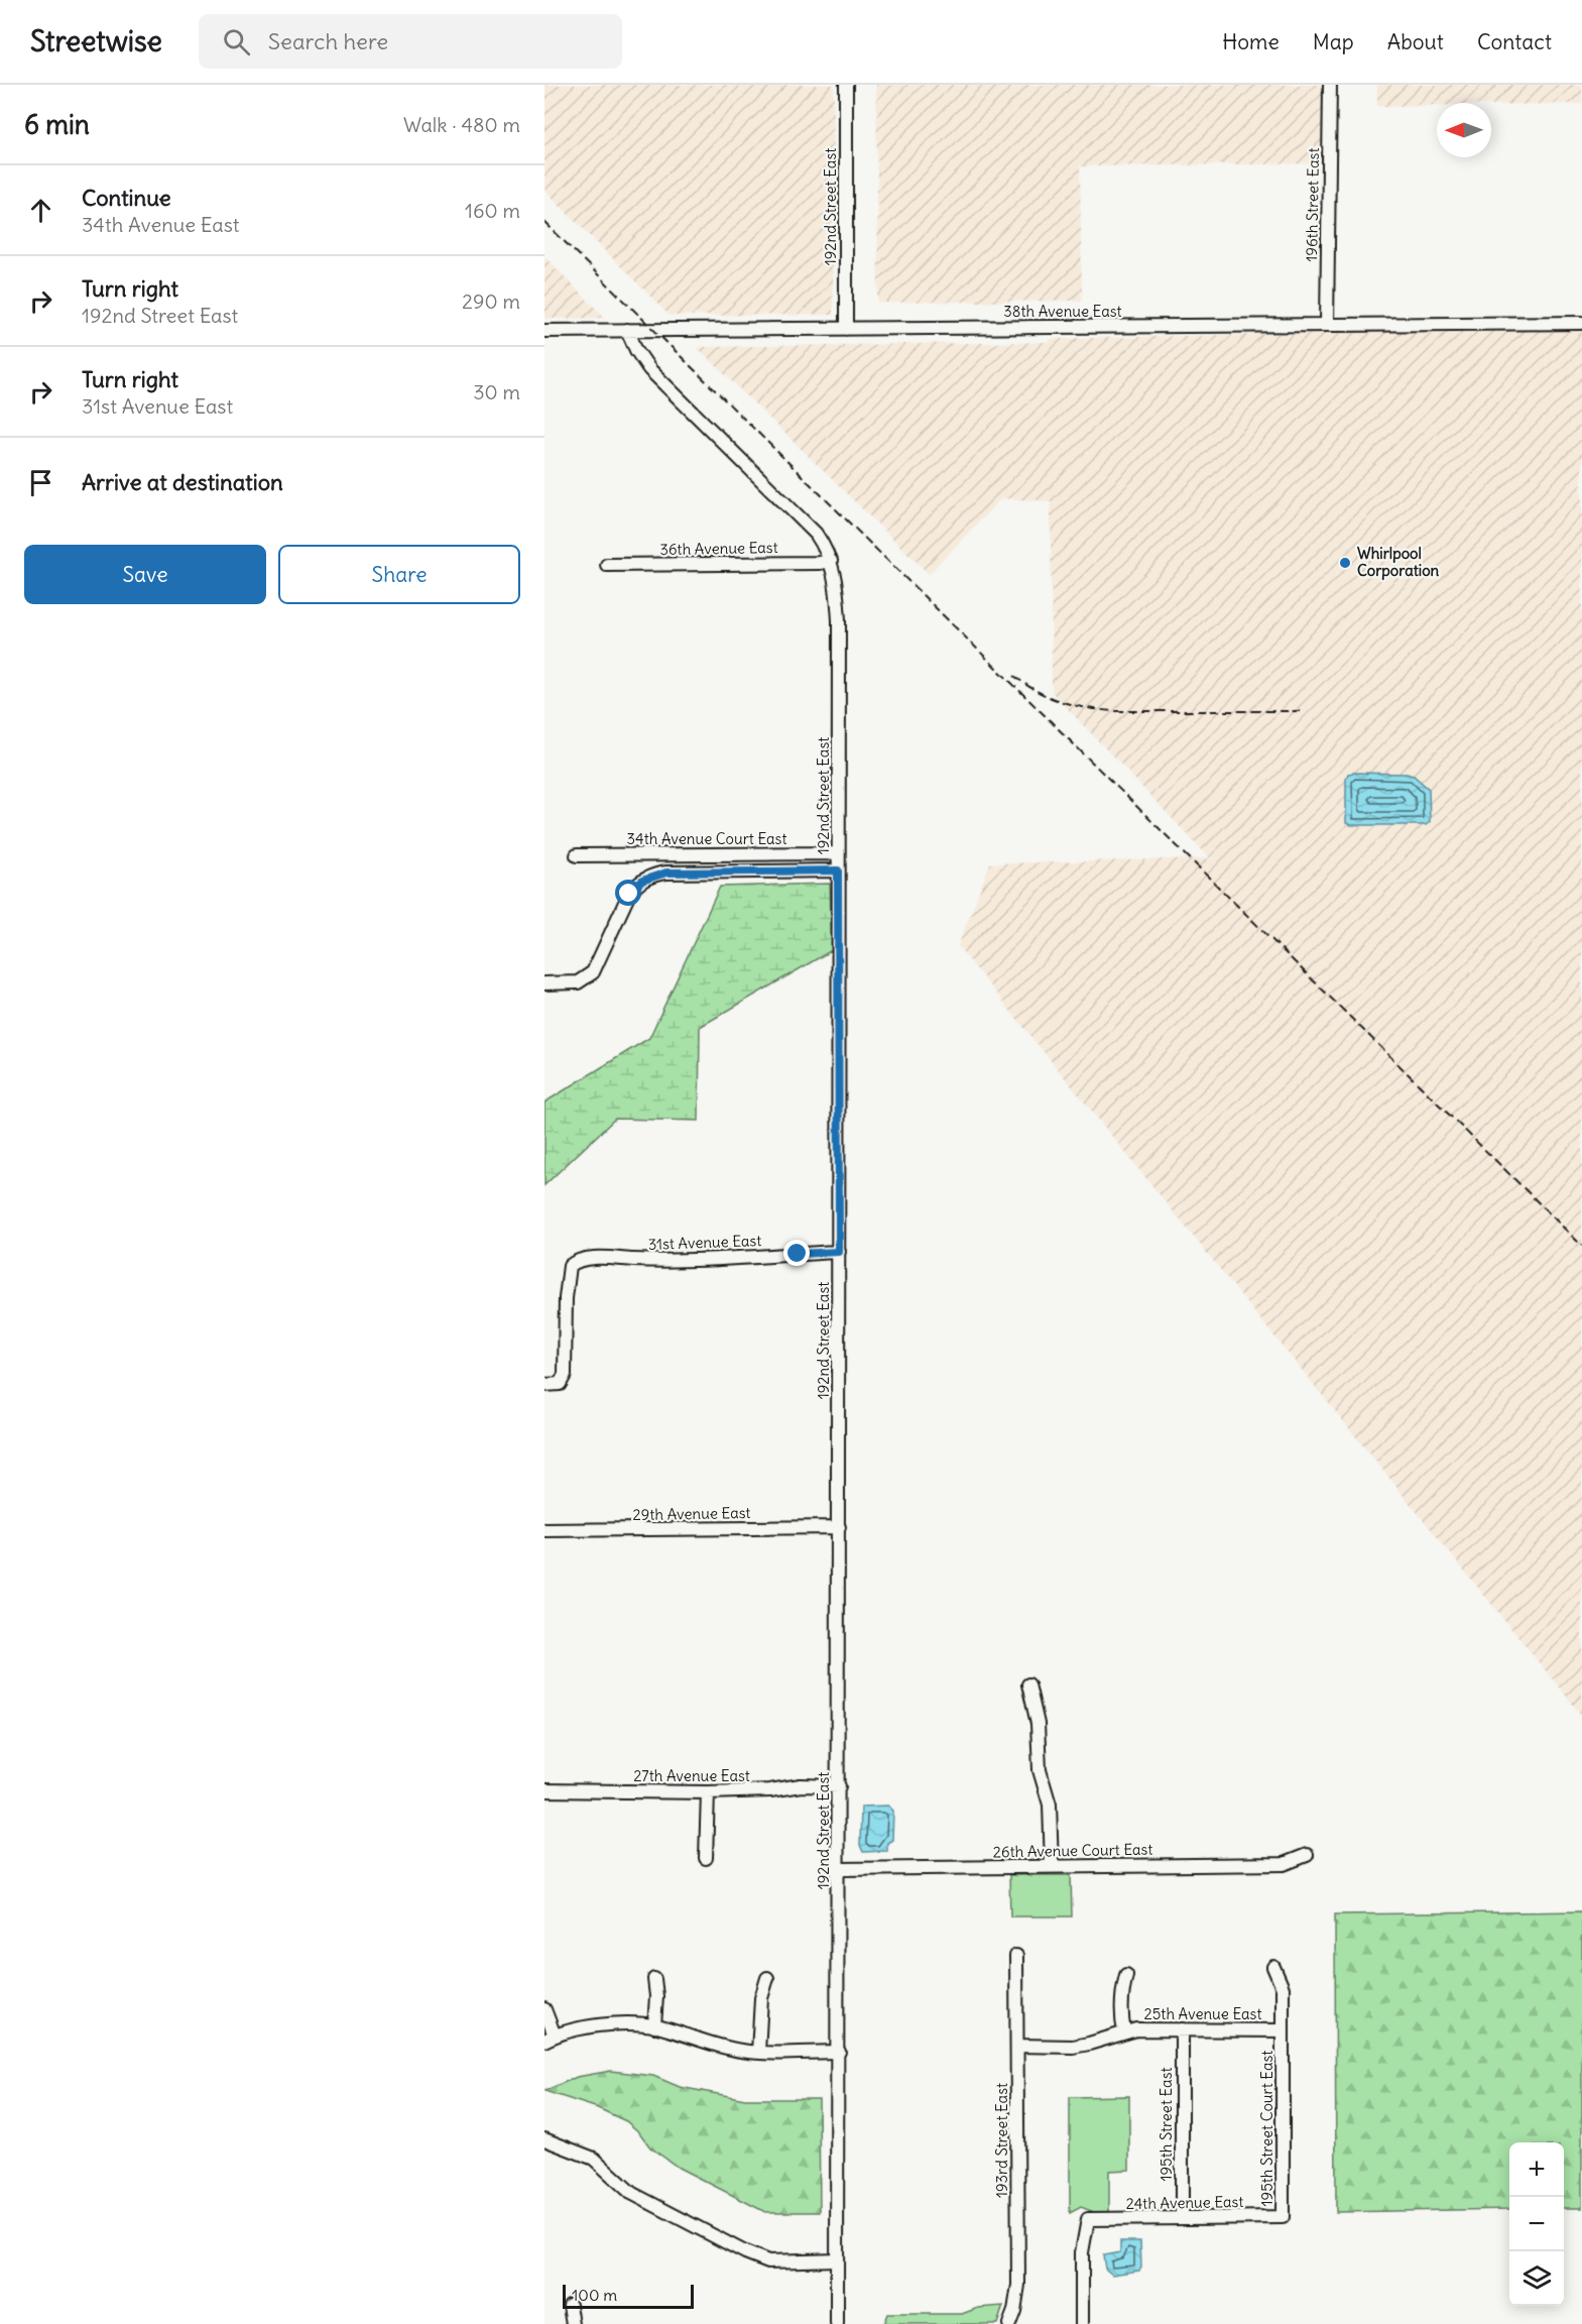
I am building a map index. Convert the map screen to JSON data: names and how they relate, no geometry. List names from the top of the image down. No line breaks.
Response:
{"streets":{"street":["196th Street East","192nd Street East","38th Avenue East","36th Avenue East","34th Avenue Court East","31st Avenue East","29th Avenue East","27th Avenue East","26th Avenue Court East","25th Avenue East","195th Street East","195th Street Court East","193rd Street East","24th Avenue East"]},"crossings":[["196th Street East","38th Avenue East"],["192nd Street East","38th Avenue East"],["192nd Street East","36th Avenue East"],["192nd Street East","34th Avenue Court East"],["192nd Street East","31st Avenue East"],["192nd Street East","29th Avenue East"],["192nd Street East","27th Avenue East"],["192nd Street East","26th Avenue Court East"],["25th Avenue East","195th Street East"],["25th Avenue East","195th Street Court East"],["25th Avenue East","193rd Street East"],["195th Street East","24th Avenue East"],["195th Street Court East","24th Avenue East"]],"places":["Whirlpool Corporation"],"scale_bar":"100 m","north":"left","page":{"header":"Streetwise","search":"Search here","nav":["Home","Map","About","Contact"],"heading":["6 min","Walk · 480 m"],"list":[["Continue","34th Avenue East","160 m"],["Turn right","192nd Street East","290 m"],["Turn right","31st Avenue East","30 m"],"Arrive at destination"],"buttons":["Save","Share"],"map_buttons":["+","−"],"scale":"100 m"}}
